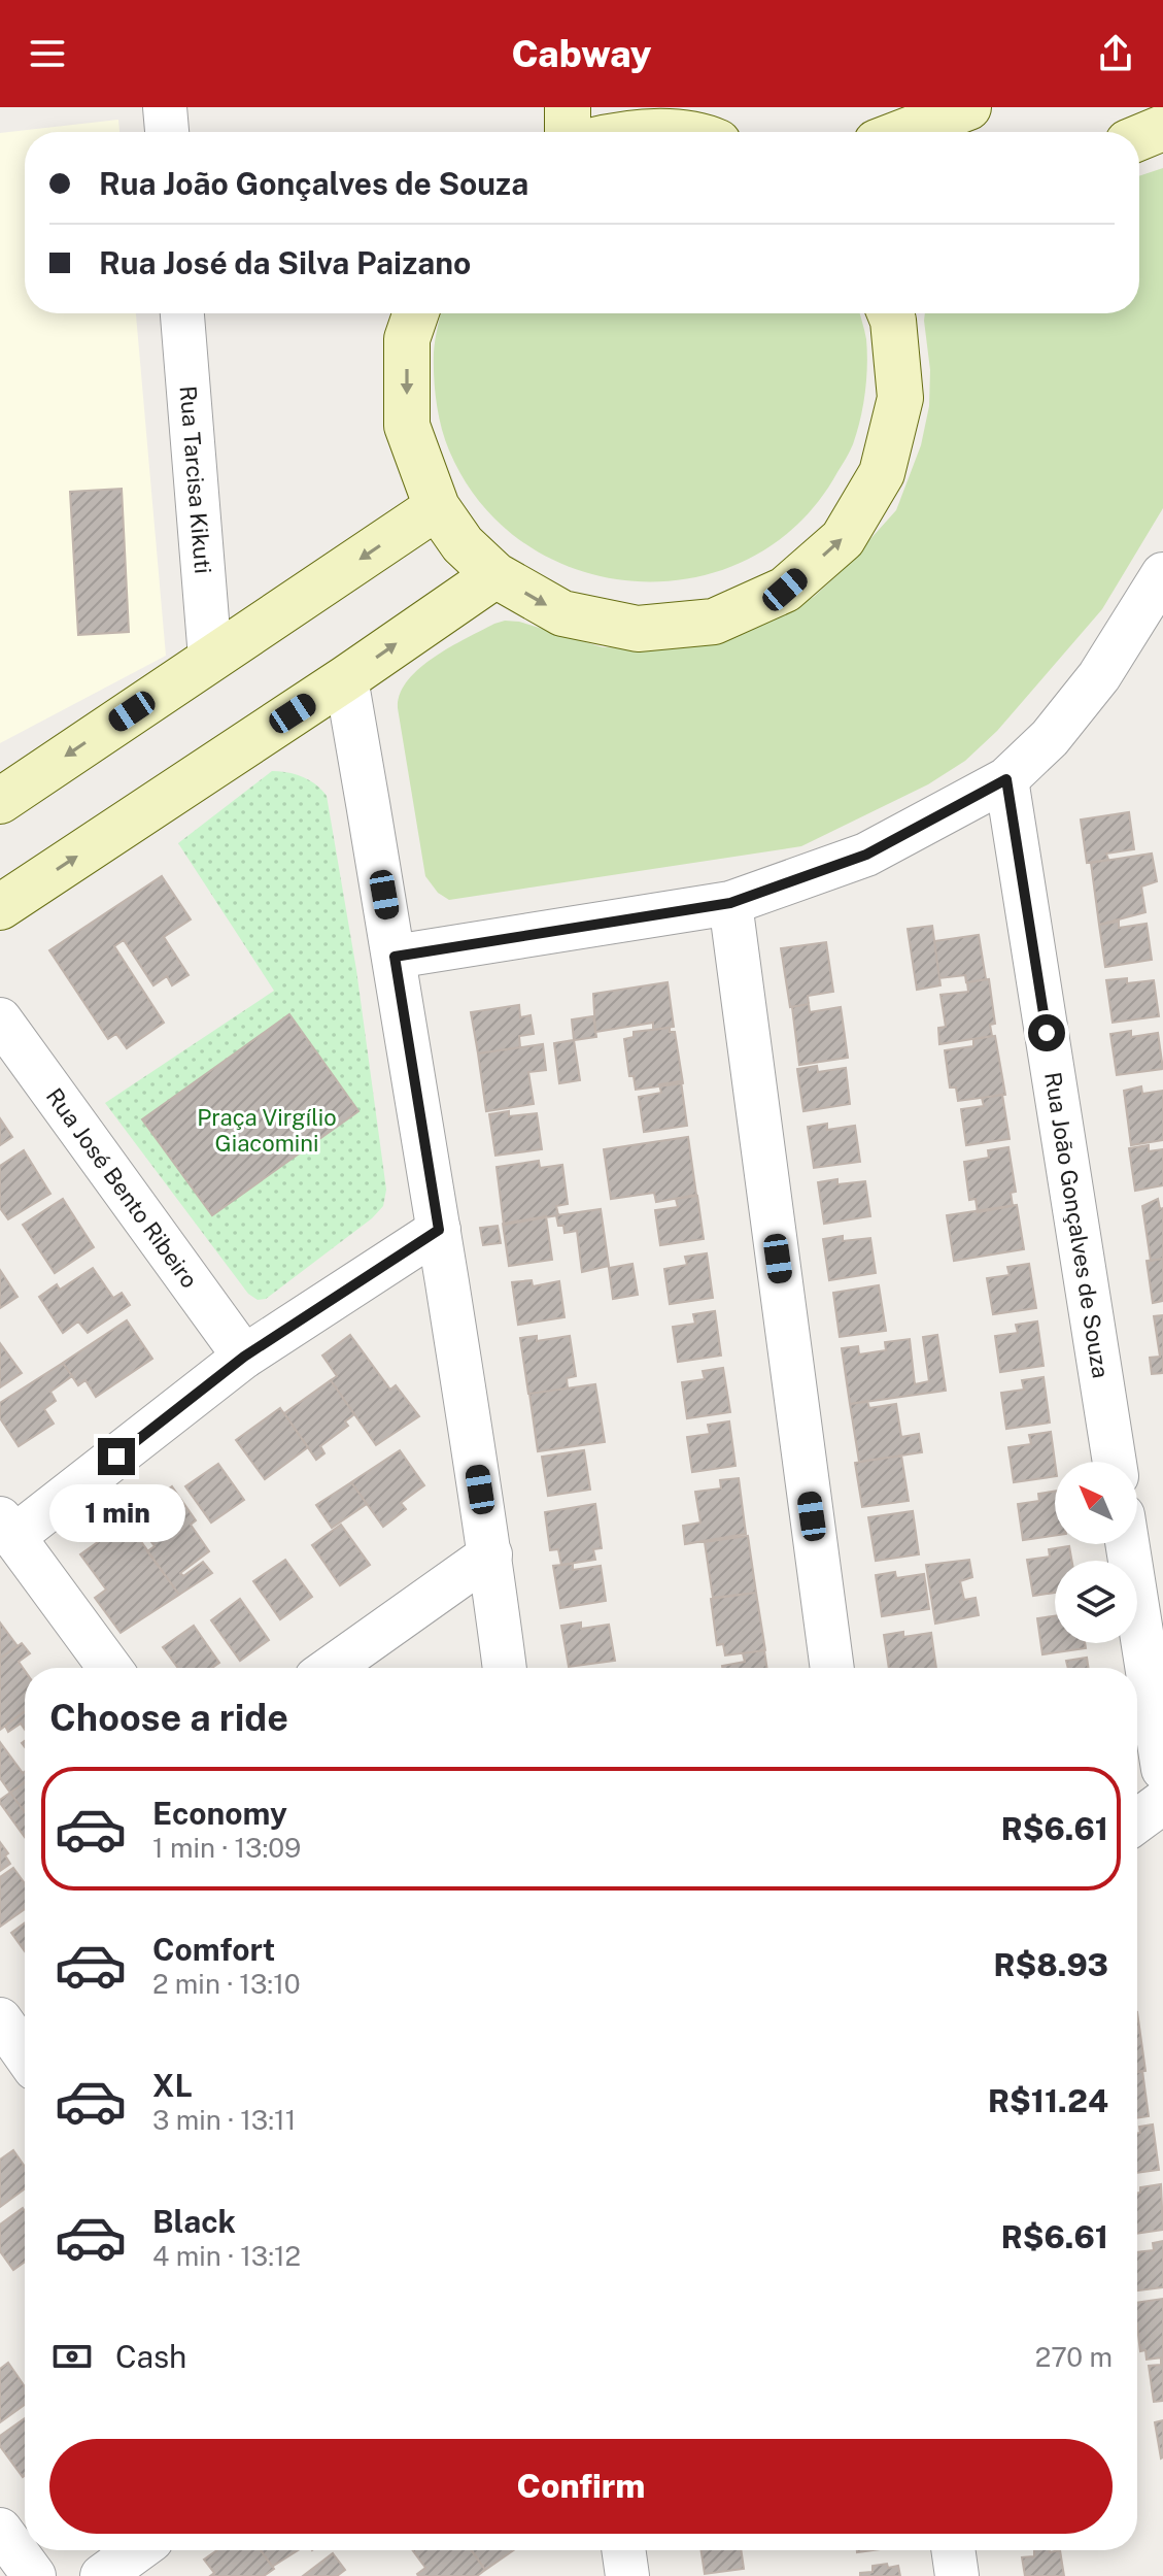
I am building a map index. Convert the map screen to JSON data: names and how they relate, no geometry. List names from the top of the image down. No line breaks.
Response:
{"streets":{"street":["Rua Tarcisa Kikuti","Rua José Bento Ribeiro","Rua João Gonçalves de Souza"]},"parks":["Praça Virgílio Giacomini"],"north":"top left","page":{"header":"Cabway","banner":["Rua João Gonçalves de Souza","Rua José da Silva Paizano"],"bubble":"1 min","heading":"Choose a ride","list":[{"name":"Economy","note":"1 min · 13:09","value":"R$6.61"},{"name":"Comfort","note":"2 min · 13:10","value":"R$8.93"},{"name":"XL","note":"3 min · 13:11","value":"R$11.24"},{"name":"Black","note":"4 min · 13:12","value":"R$6.61"}],"pay":["Cash","270 m"],"buttons":"Confirm"}}
